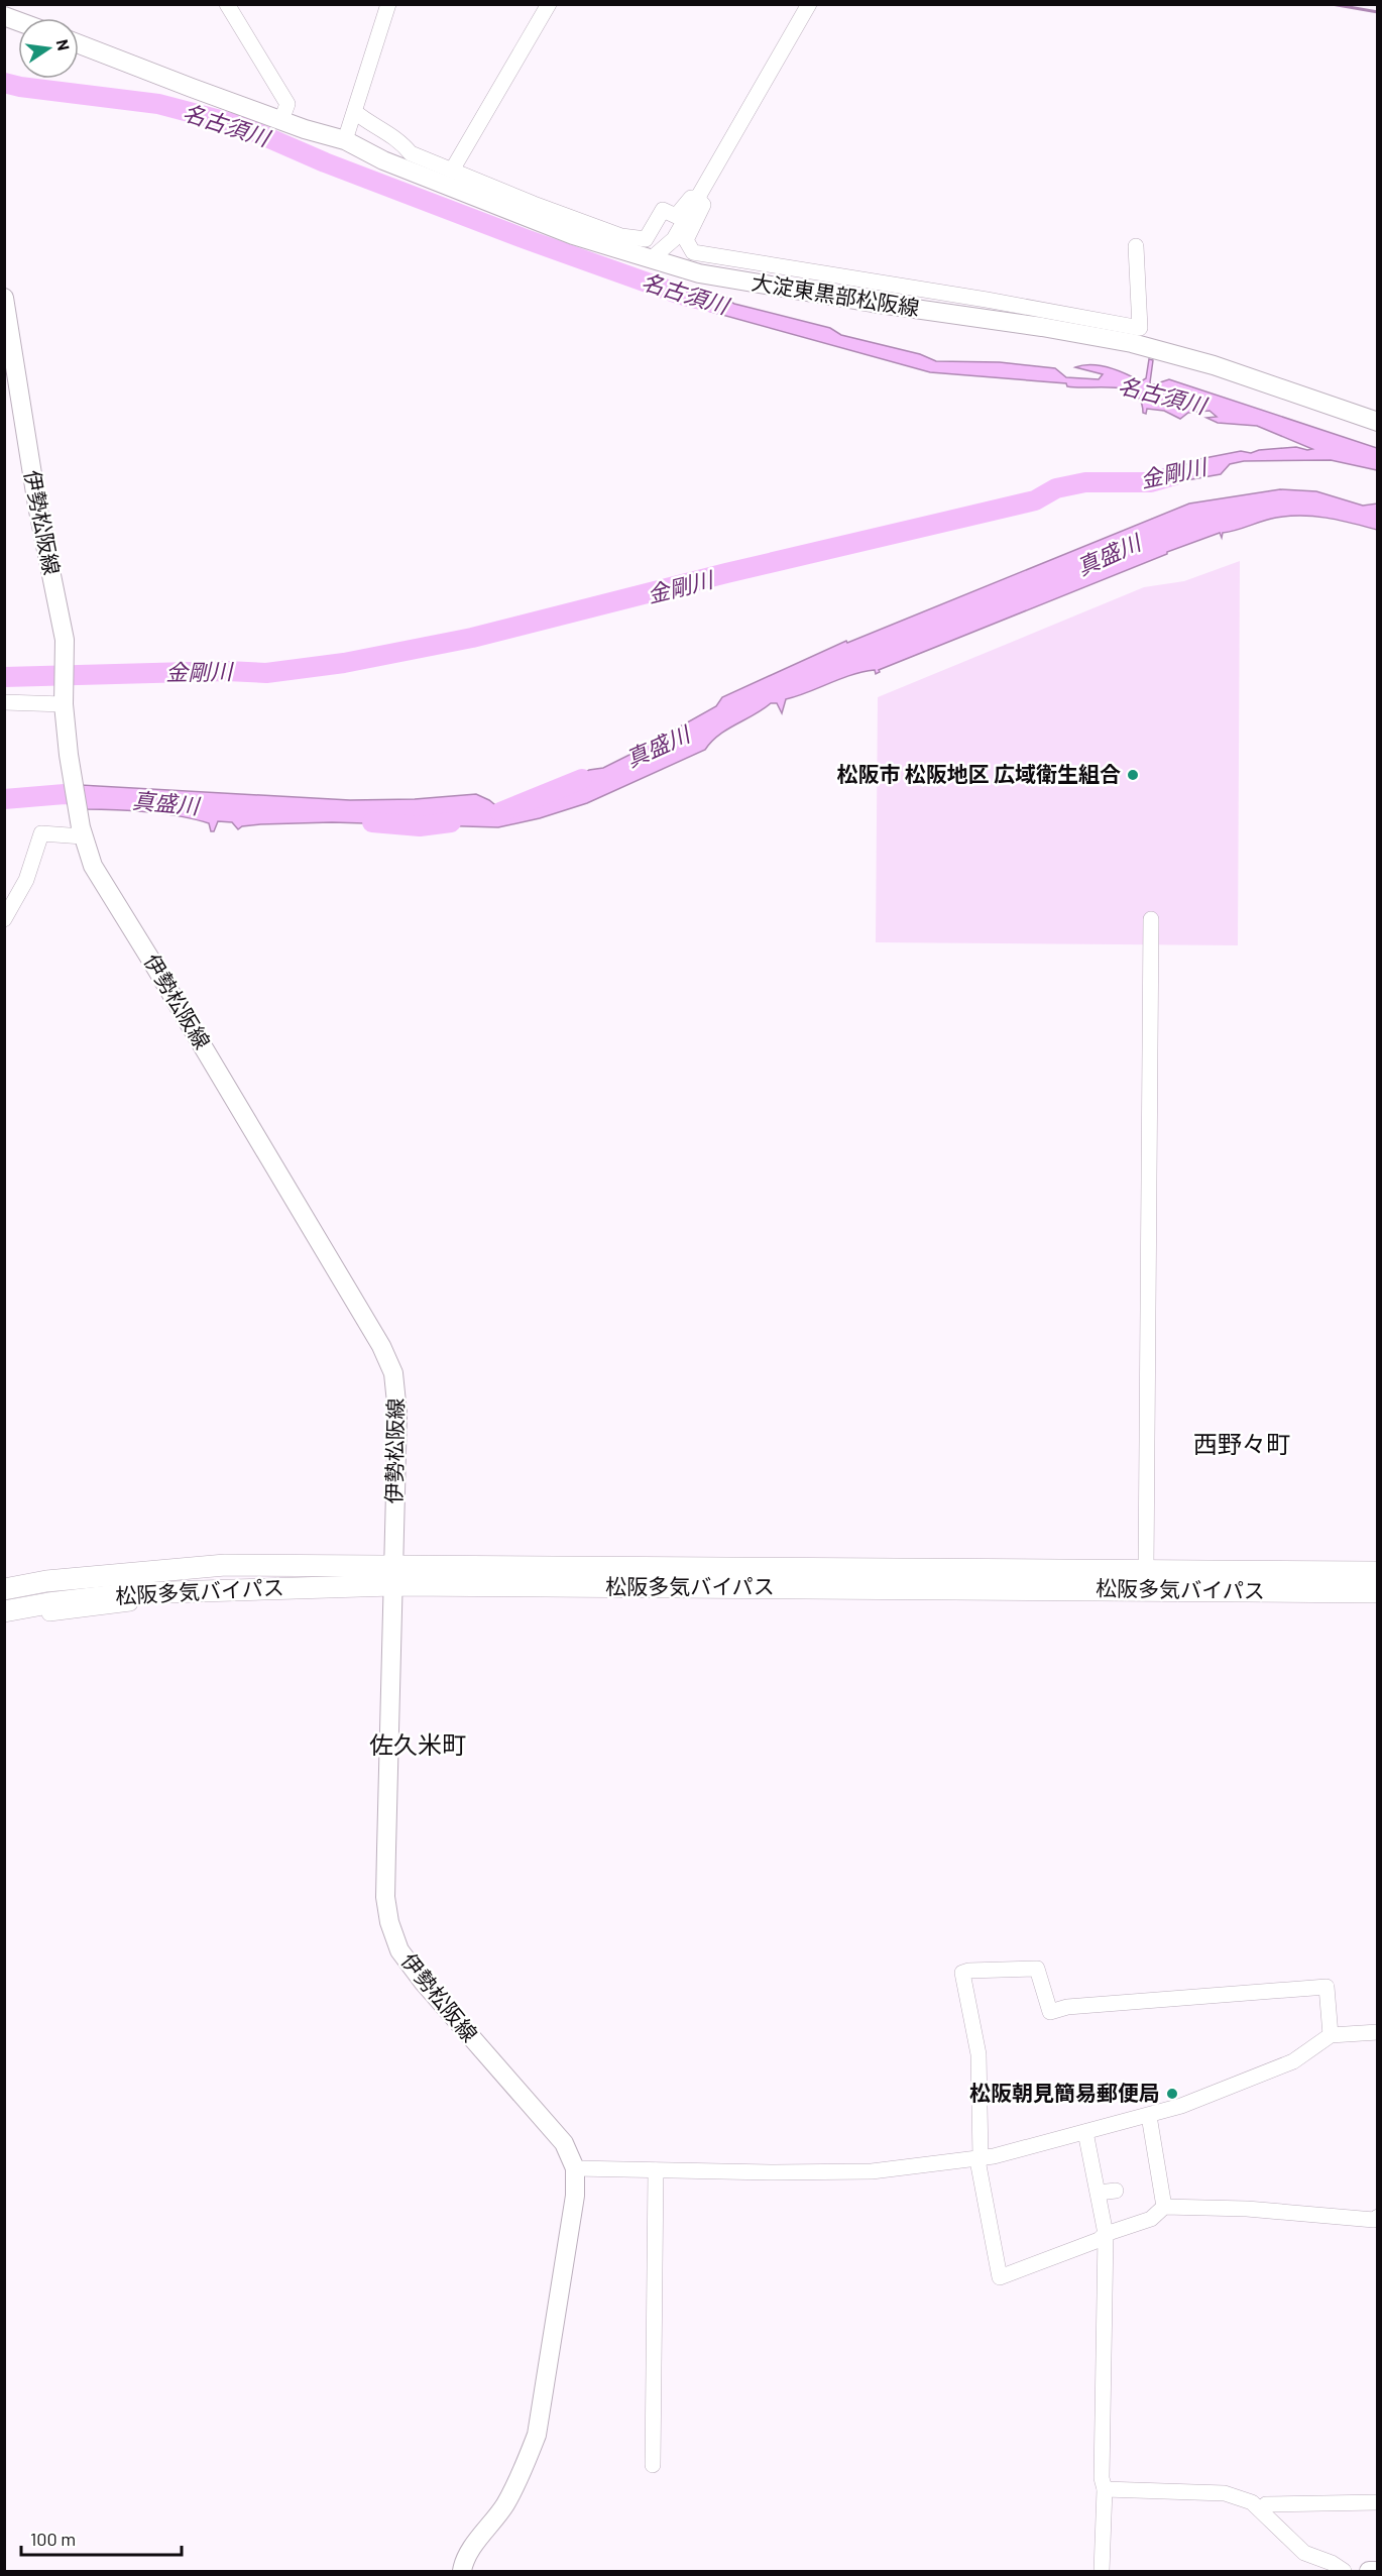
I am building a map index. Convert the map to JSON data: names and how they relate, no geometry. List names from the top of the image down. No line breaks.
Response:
{"streets":{"highway":["松阪多気バイパス"],"main road":["大淀東黒部松阪線","伊勢松阪線"]},"crossings":[["伊勢松阪線","松阪多気バイパス"]],"districts":["西野々町","佐久米町"],"water":["名古須川","金剛川","真盛川"],"places":["松阪市 松阪地区 広域衛生組合","松阪朝見簡易郵便局"],"scale_bar":"100 m","north":"right"}
